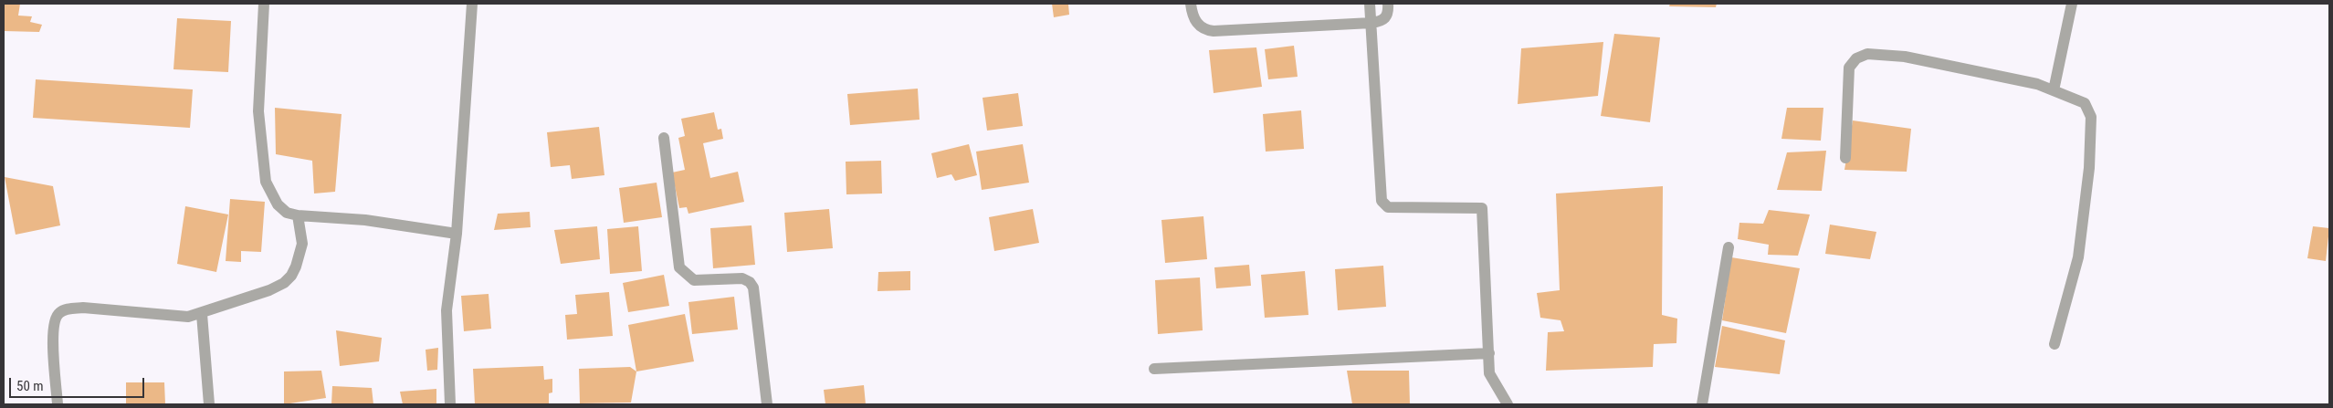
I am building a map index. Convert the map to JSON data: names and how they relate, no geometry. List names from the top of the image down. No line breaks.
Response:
{"scale_bar":"50 m"}
